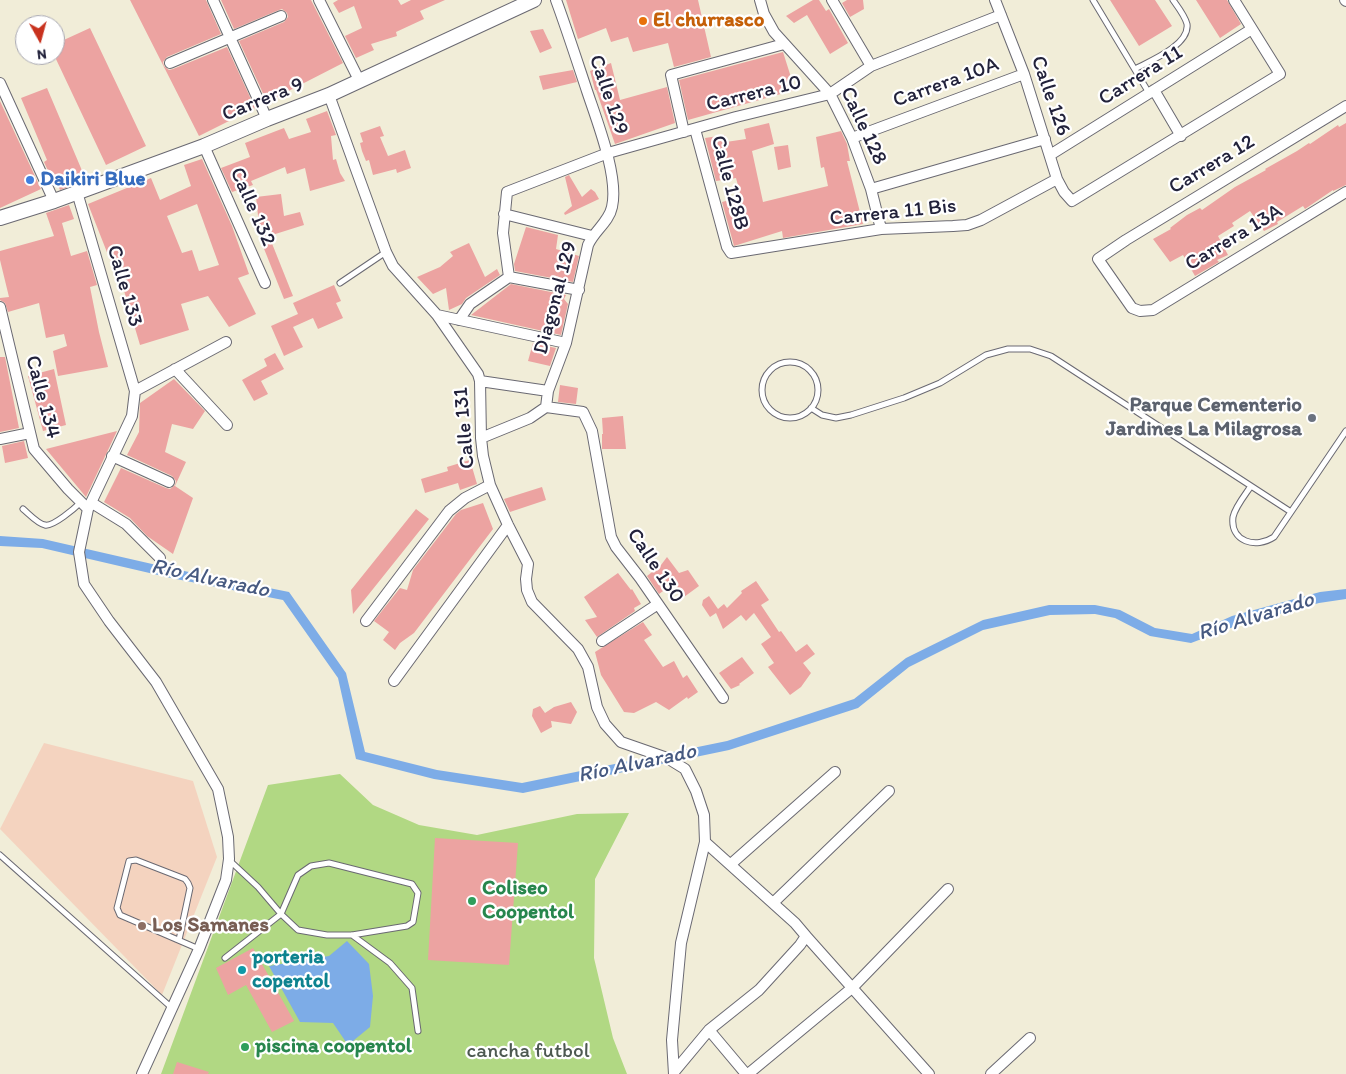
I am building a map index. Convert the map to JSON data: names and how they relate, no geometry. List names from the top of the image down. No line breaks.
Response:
{"streets":{"street":["Carrera 11","Carrera 10A","Carrera 10","Calle 129","Calle 126","Carrera 9","Calle 128","Carrera 12","Calle 128B","Calle 132","Carrera 11 Bis","Carrera 13A","Calle 133","Diagonal 129","Calle 134","Calle 131","Calle 130"]},"crossings":[["Carrera 11","Calle 126"],["Carrera 10A","Calle 126"],["Carrera 10A","Calle 128"],["Carrera 10","Calle 129"],["Carrera 10","Calle 126"],["Carrera 10","Calle 128"],["Carrera 10","Calle 128B"],["Calle 129","Diagonal 129"],["Calle 126","Carrera 11 Bis"],["Carrera 9","Calle 132"],["Carrera 9","Calle 133"],["Carrera 9","Calle 131"],["Calle 128","Calle 128B"],["Calle 128","Carrera 11 Bis"],["Carrera 12","Carrera 13A"],["Calle 128B","Carrera 11 Bis"],["Diagonal 129","Calle 130"]],"water":["Río Alvarado"],"parks":["cancha futbol"],"places":["El churrasco","Daikiri Blue","Parque Cementerio Jardines La Milagrosa","Coliseo Coopentol","Los Samanes","porteria copentol","piscina coopentol"],"north":"bottom"}
